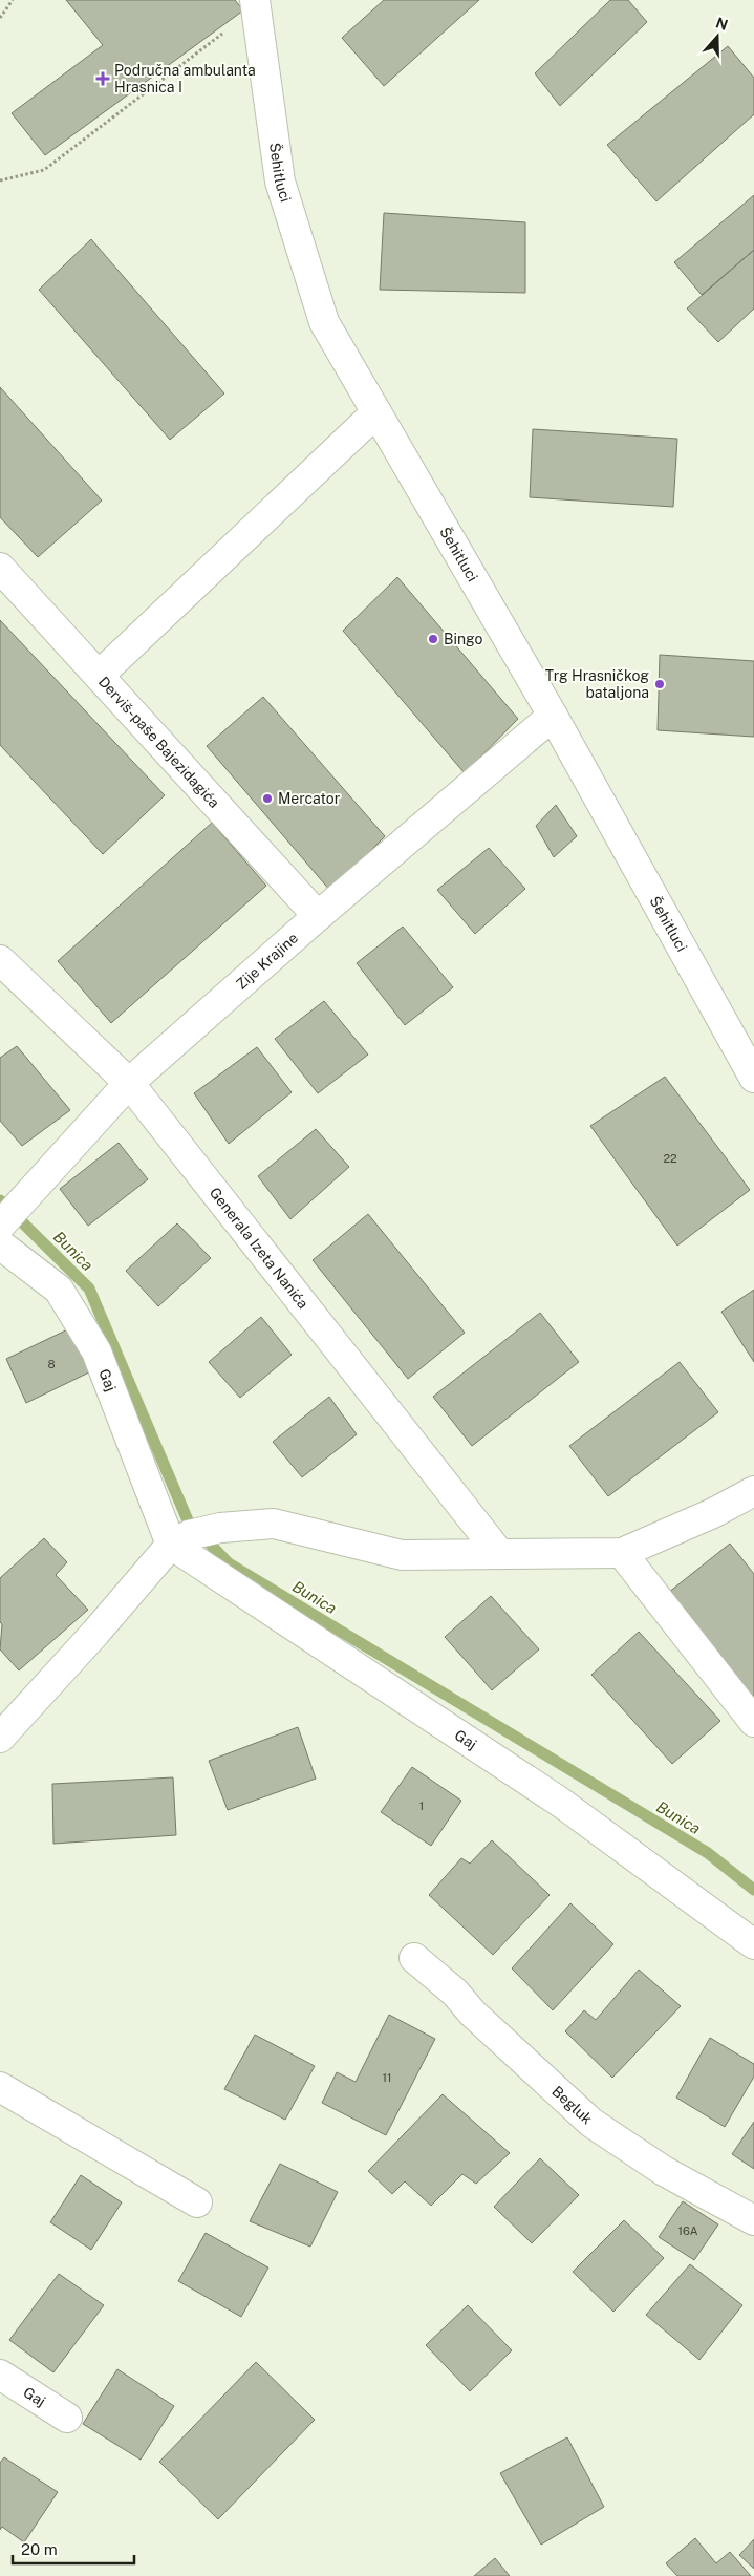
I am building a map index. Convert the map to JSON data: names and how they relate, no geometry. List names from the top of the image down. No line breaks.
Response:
{"streets":{"street":["Šehitluci","Derviš-paše Bajezidagića","Zije Krajine","Generala Izeta Nanića","Gaj","Begluk"]},"crossings":[["Šehitluci","Zije Krajine"],["Derviš-paše Bajezidagića","Zije Krajine"],["Zije Krajine","Generala Izeta Nanića"],["Zije Krajine","Gaj"]],"water":["Bunica"],"places":{"health":["Područna ambulanta Hrasnica I"],"other":["Bingo","Trg Hrasničkog bataljona","Mercator"]},"house_numbers":["22","8","1","11","16A"],"scale_bar":"20 m","north":"top"}
